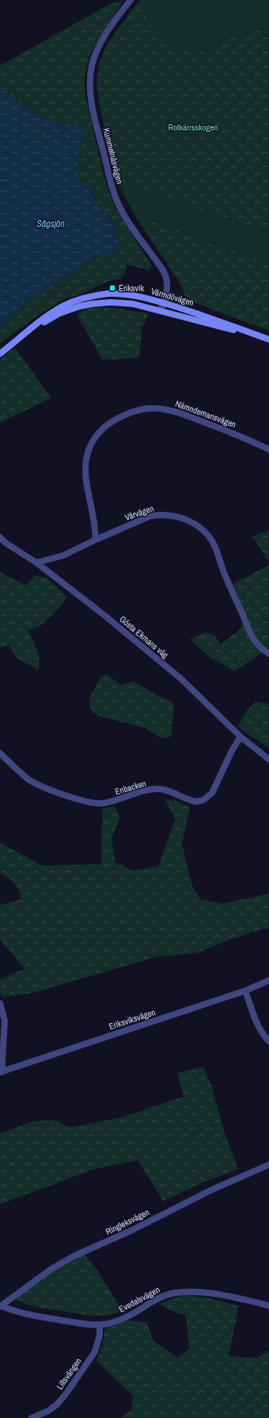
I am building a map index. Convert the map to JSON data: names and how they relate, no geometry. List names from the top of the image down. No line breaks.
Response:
{"streets":{"main road":["Värmdövägen"],"street":["Kummelnäsvägen","Nämndemansvägen","Vårvägen","Gösta Ekmans väg","Enbacken","Eriksviksvägen","Ringleksvägen","Evedalsvägen","Lillsvängen"]},"crossings":[["Kummelnäsvägen","Värmdövägen"],["Nämndemansvägen","Vårvägen"],["Vårvägen","Gösta Ekmans väg"],["Gösta Ekmans väg","Enbacken"],["Ringleksvägen","Evedalsvägen"],["Evedalsvägen","Lillsvängen"]],"water":["Sågsjön"],"parks":["Rotkärrsskogen"],"places":{"transit":["Eriksvik"]}}
